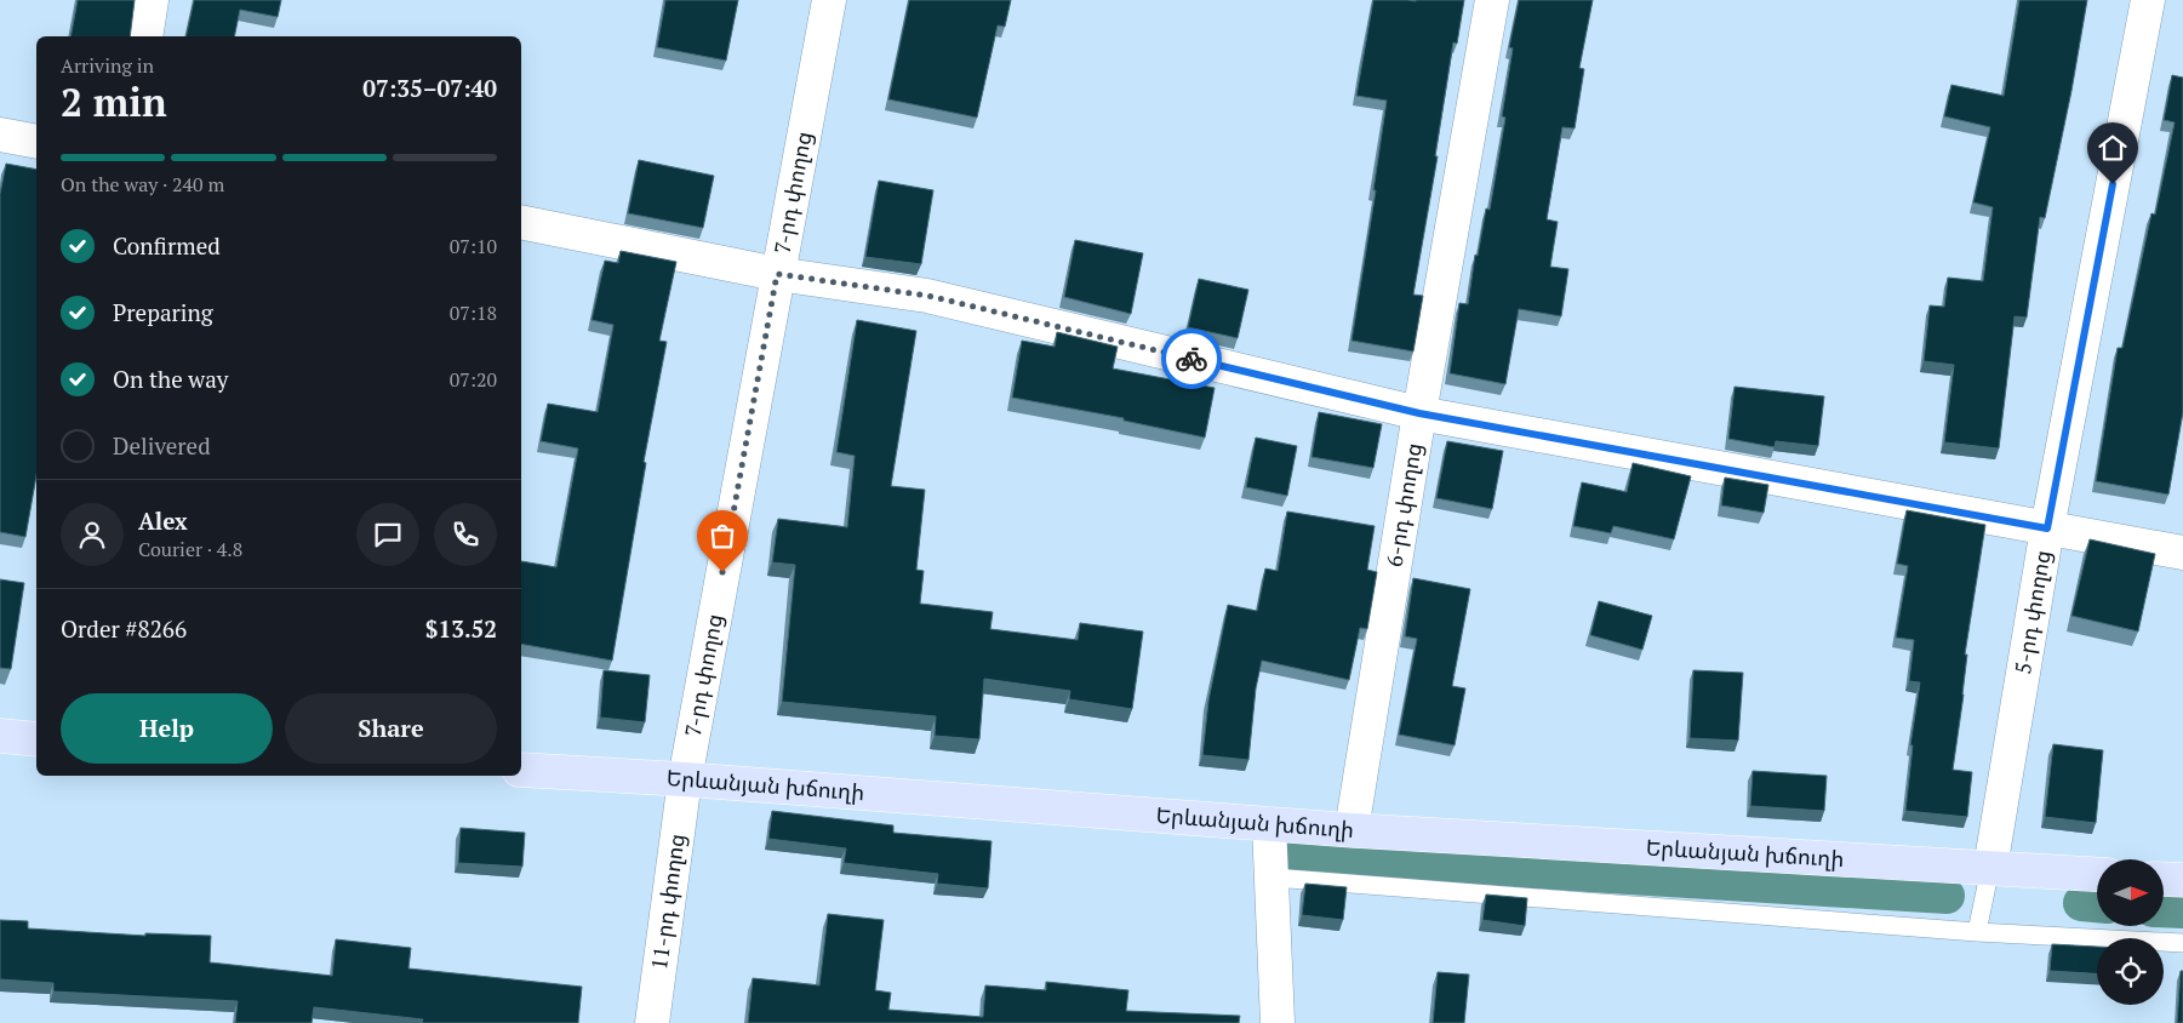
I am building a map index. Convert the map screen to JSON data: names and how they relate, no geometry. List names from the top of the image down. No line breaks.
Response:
{"streets":{"main road":["Երևանյան խճուղի"],"street":["7-րդ փողոց","6-րդ փողոց","5-րդ փողոց","11-րդ փողոց"]},"crossings":[["7-րդ փողոց","Երևանյան խճուղի"],["7-րդ փողոց","11-րդ փողոց"],["6-րդ փողոց","Երևանյան խճուղի"],["5-րդ փողոց","Երևանյան խճուղի"],["Երևանյան խճուղի","11-րդ փողոց"]],"north":"right","page":{"heading":["2 min","Arriving in","07:35–07:40"],"panel":["Alex","Courier · 4.8","Order #8266","$13.52"],"bar":"On the way · 240 m","list":[["Confirmed","07:10"],["Preparing","07:18"],["On the way","07:20"],"Delivered"],"buttons":["Help","Share"]}}
